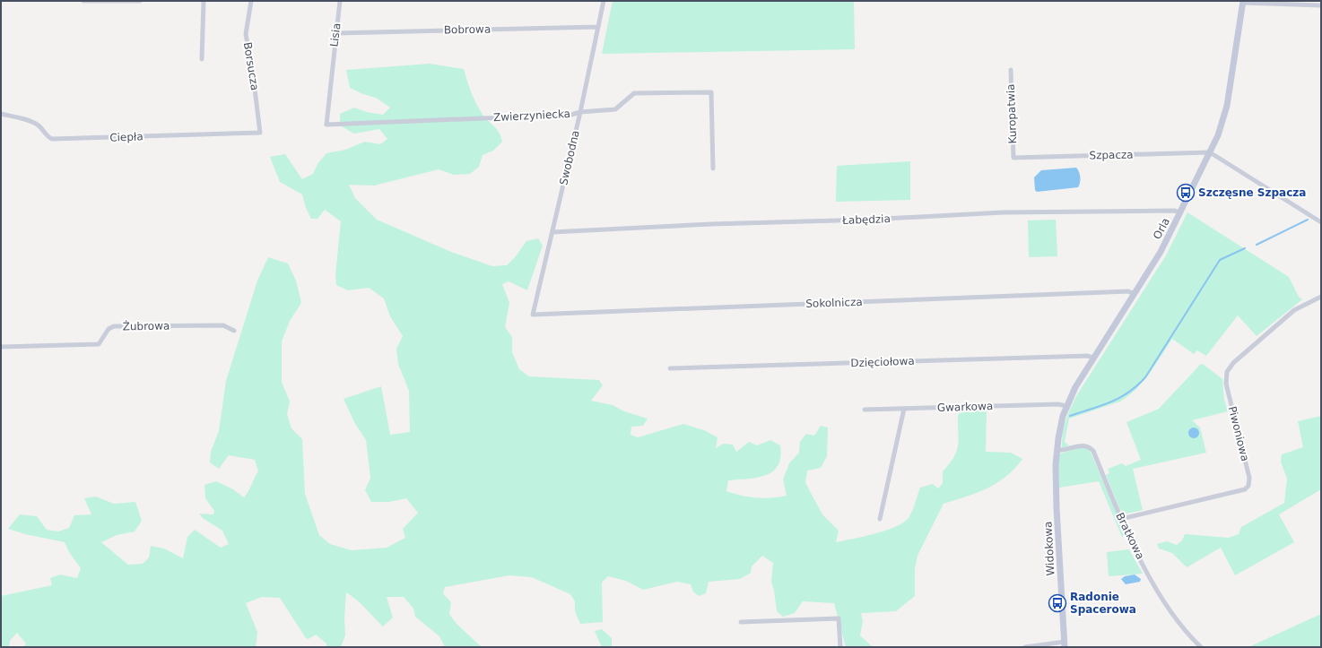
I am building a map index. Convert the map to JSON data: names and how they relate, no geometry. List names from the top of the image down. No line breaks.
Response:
{"streets":{"street":["Bobrowa","Lisia","Borsucza","Kuropatwia","Zwierzyniecka","Ciepła","Szpacza","Swobodna","Łabędzia","Orla","Sokolnicza","Żubrowa","Dzięciołowa","Gwarkowa","Piwoniowa","Bratkowa","Widokowa"]},"crossings":[["Bobrowa","Lisia"],["Bobrowa","Swobodna"],["Lisia","Zwierzyniecka"],["Borsucza","Ciepła"],["Kuropatwia","Szpacza"],["Zwierzyniecka","Swobodna"],["Szpacza","Orla"],["Swobodna","Łabędzia"],["Swobodna","Sokolnicza"],["Łabędzia","Orla"],["Orla","Sokolnicza"],["Orla","Dzięciołowa"],["Orla","Gwarkowa"],["Orla","Bratkowa"],["Orla","Widokowa"],["Piwoniowa","Bratkowa"],["Bratkowa","Widokowa"]],"places":{"bus stop":["Szczęsne Szpacza","Radonie Spacerowa"]}}
